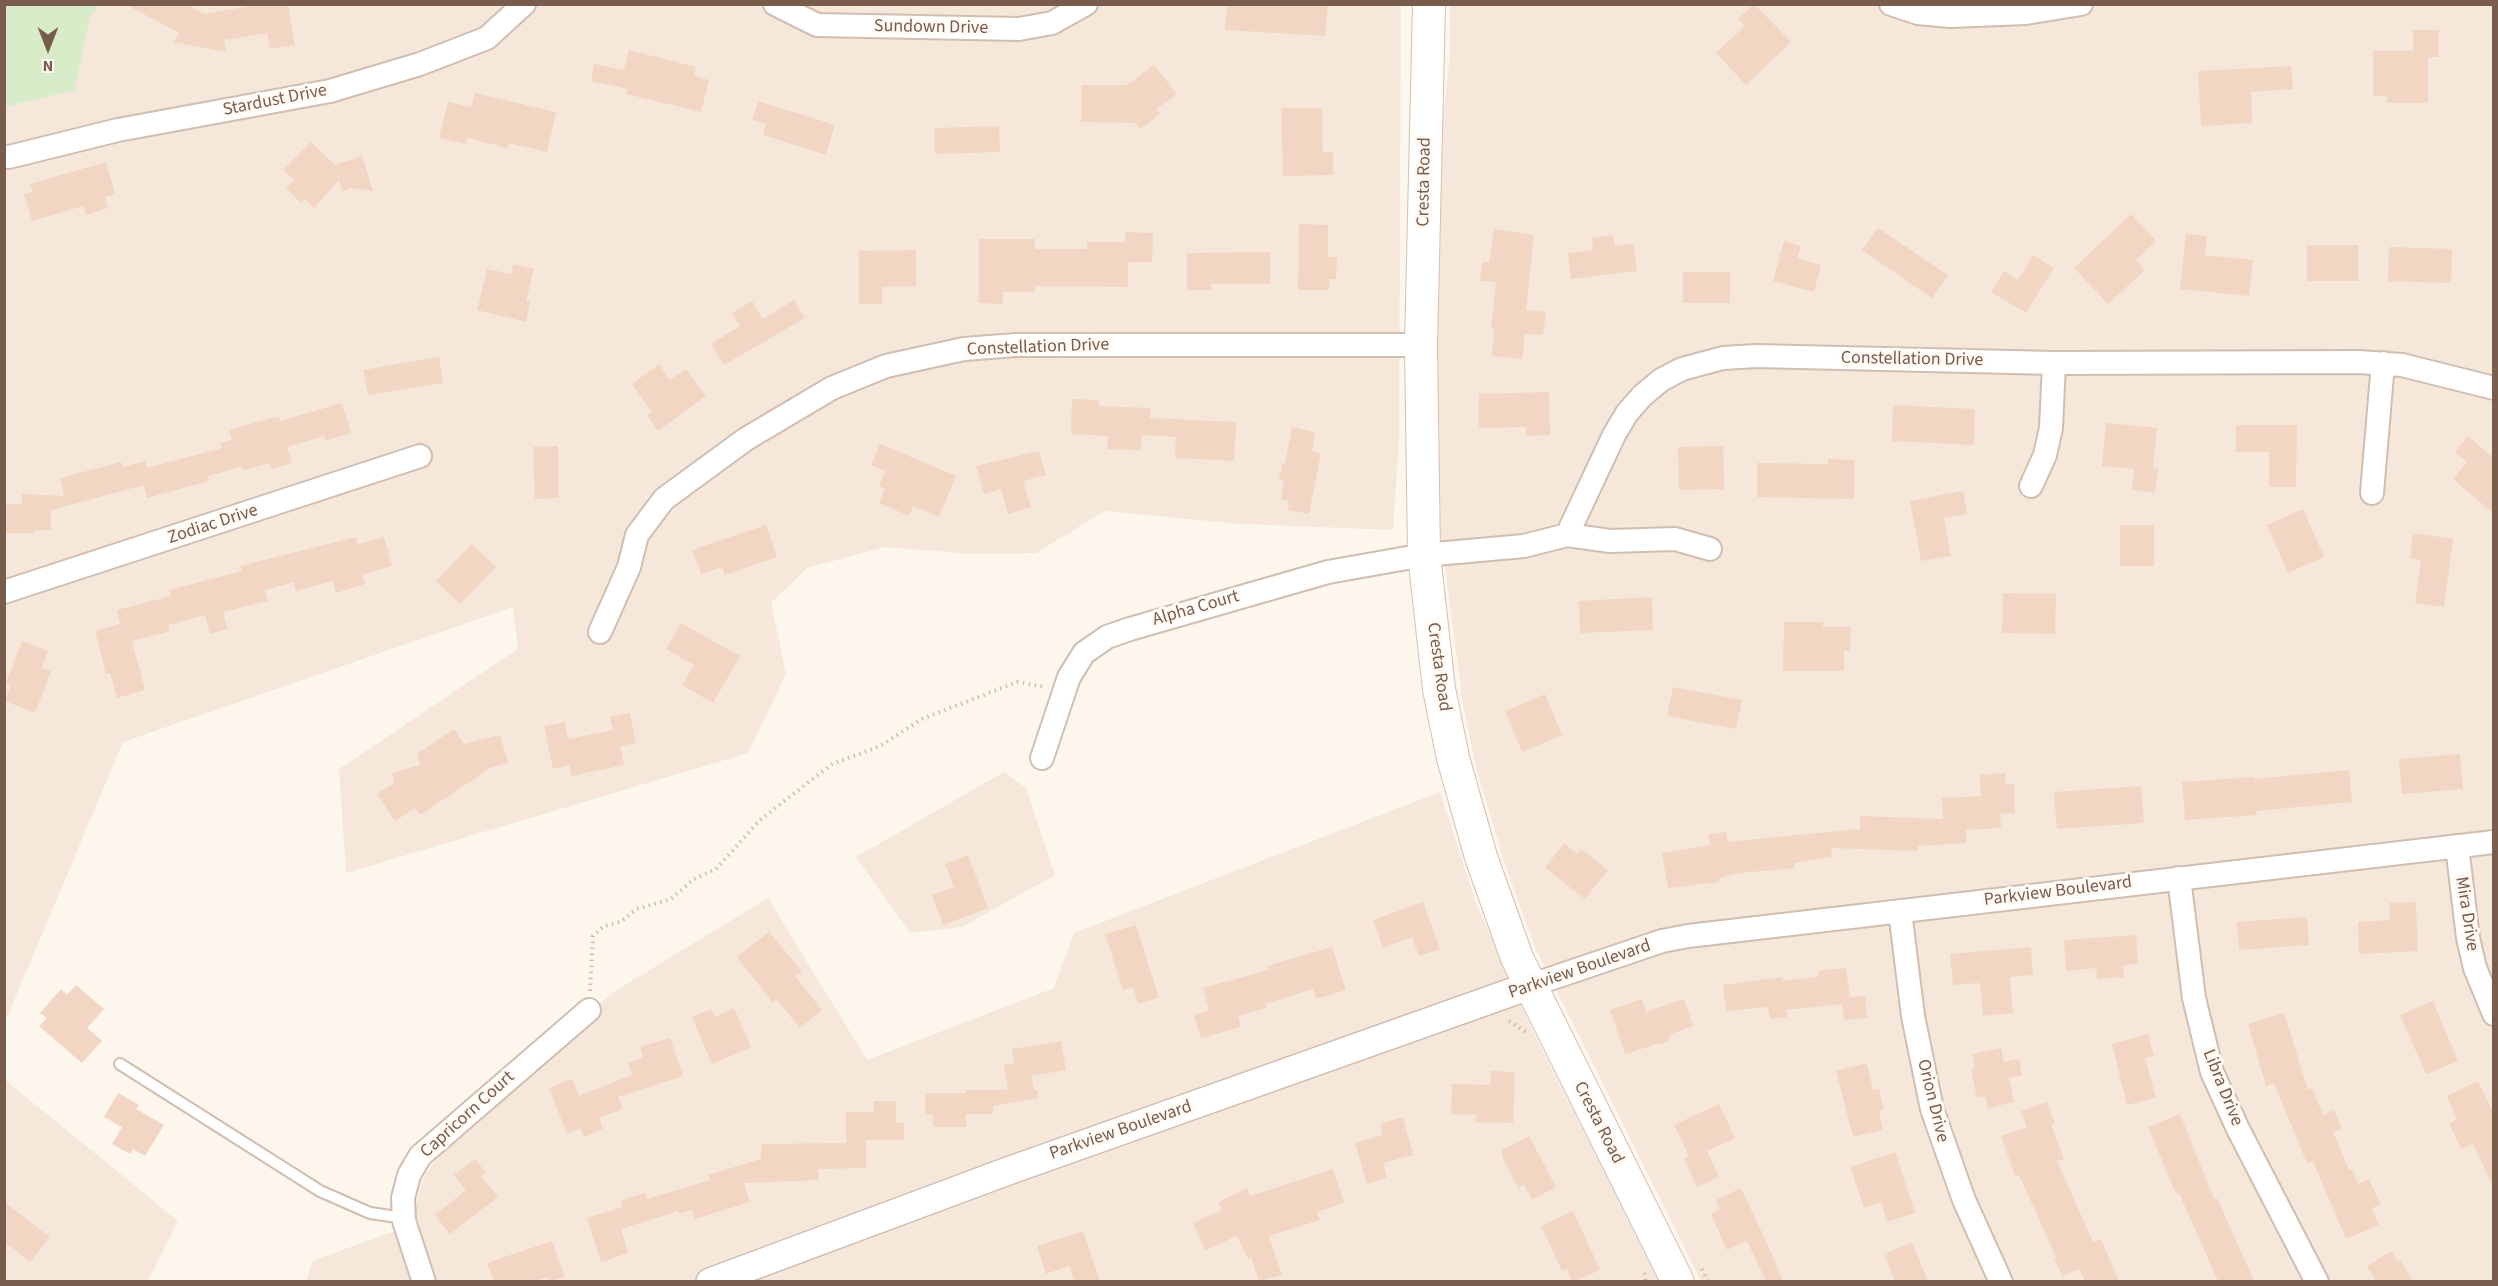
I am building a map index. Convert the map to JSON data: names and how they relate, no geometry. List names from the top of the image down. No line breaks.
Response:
{"streets":{"main road":["Cresta Road"],"street":["Sundown Drive","Stardust Drive","Constellation Drive","Zodiac Drive","Alpha Court","Parkview Boulevard","Mira Drive","Libra Drive","Orion Drive","Capricorn Court"]},"crossings":[["Cresta Road","Constellation Drive"],["Cresta Road","Alpha Court"],["Cresta Road","Parkview Boulevard"],["Parkview Boulevard","Mira Drive"],["Parkview Boulevard","Libra Drive"],["Parkview Boulevard","Orion Drive"]],"north":"bottom"}
